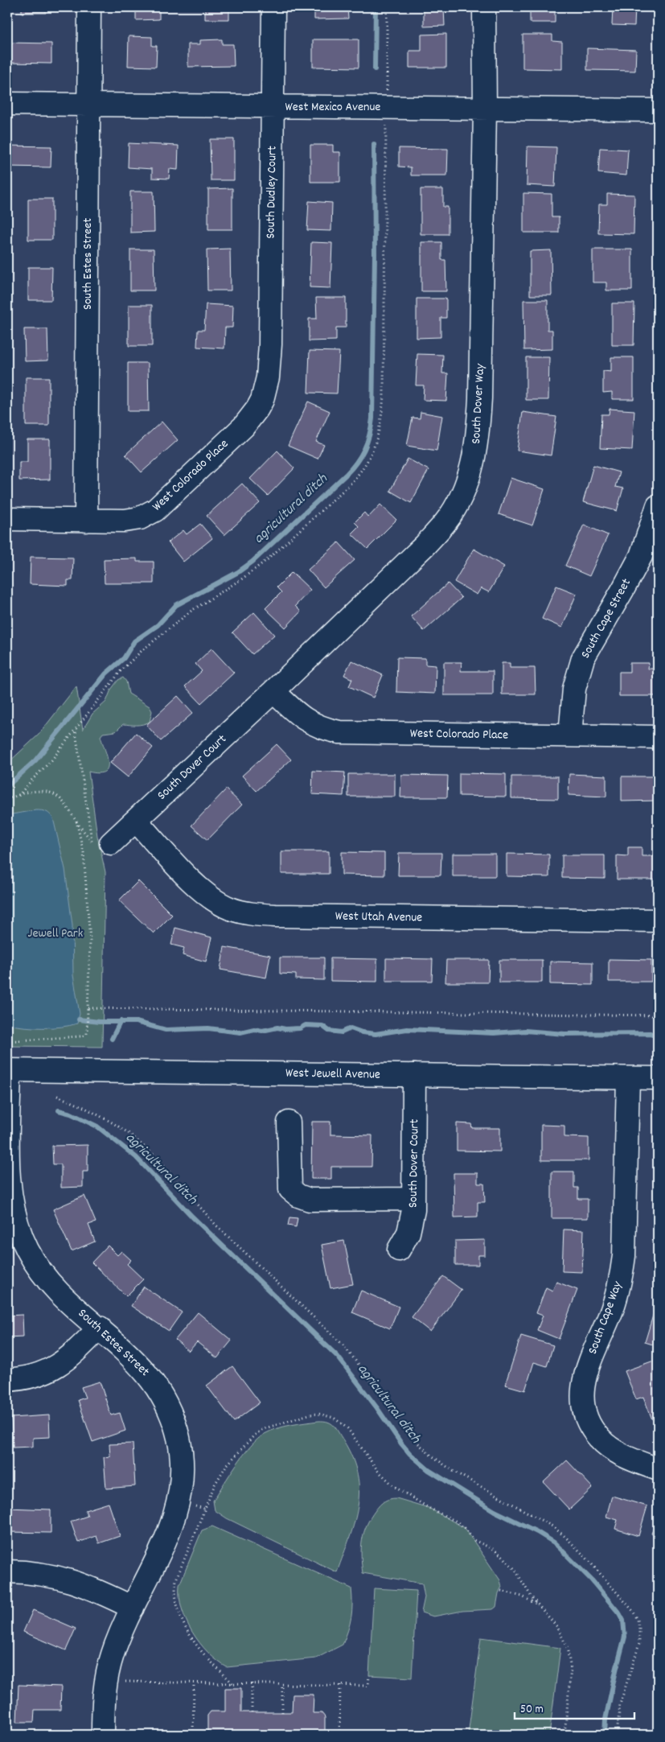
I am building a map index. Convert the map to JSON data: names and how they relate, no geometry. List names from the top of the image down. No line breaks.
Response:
{"streets":{"street":["West Mexico Avenue","South Dudley Court","South Estes Street","South Dover Way","West Colorado Place","South Cape Street","South Dover Court","West Utah Avenue","West Jewell Avenue","South Cape Way"]},"crossings":[["West Mexico Avenue","South Dudley Court"],["West Mexico Avenue","South Estes Street"],["West Mexico Avenue","South Dover Way"],["South Dudley Court","West Colorado Place"],["South Estes Street","West Colorado Place"],["South Estes Street","West Jewell Avenue"],["South Dover Way","West Colorado Place"],["South Dover Way","South Dover Court"],["West Colorado Place","South Cape Street"],["West Colorado Place","South Dover Court"],["South Dover Court","West Utah Avenue"],["South Dover Court","West Jewell Avenue"],["West Jewell Avenue","South Cape Way"]],"water":["agricultural ditch"],"parks":["Jewell Park"],"scale_bar":"50 m"}
